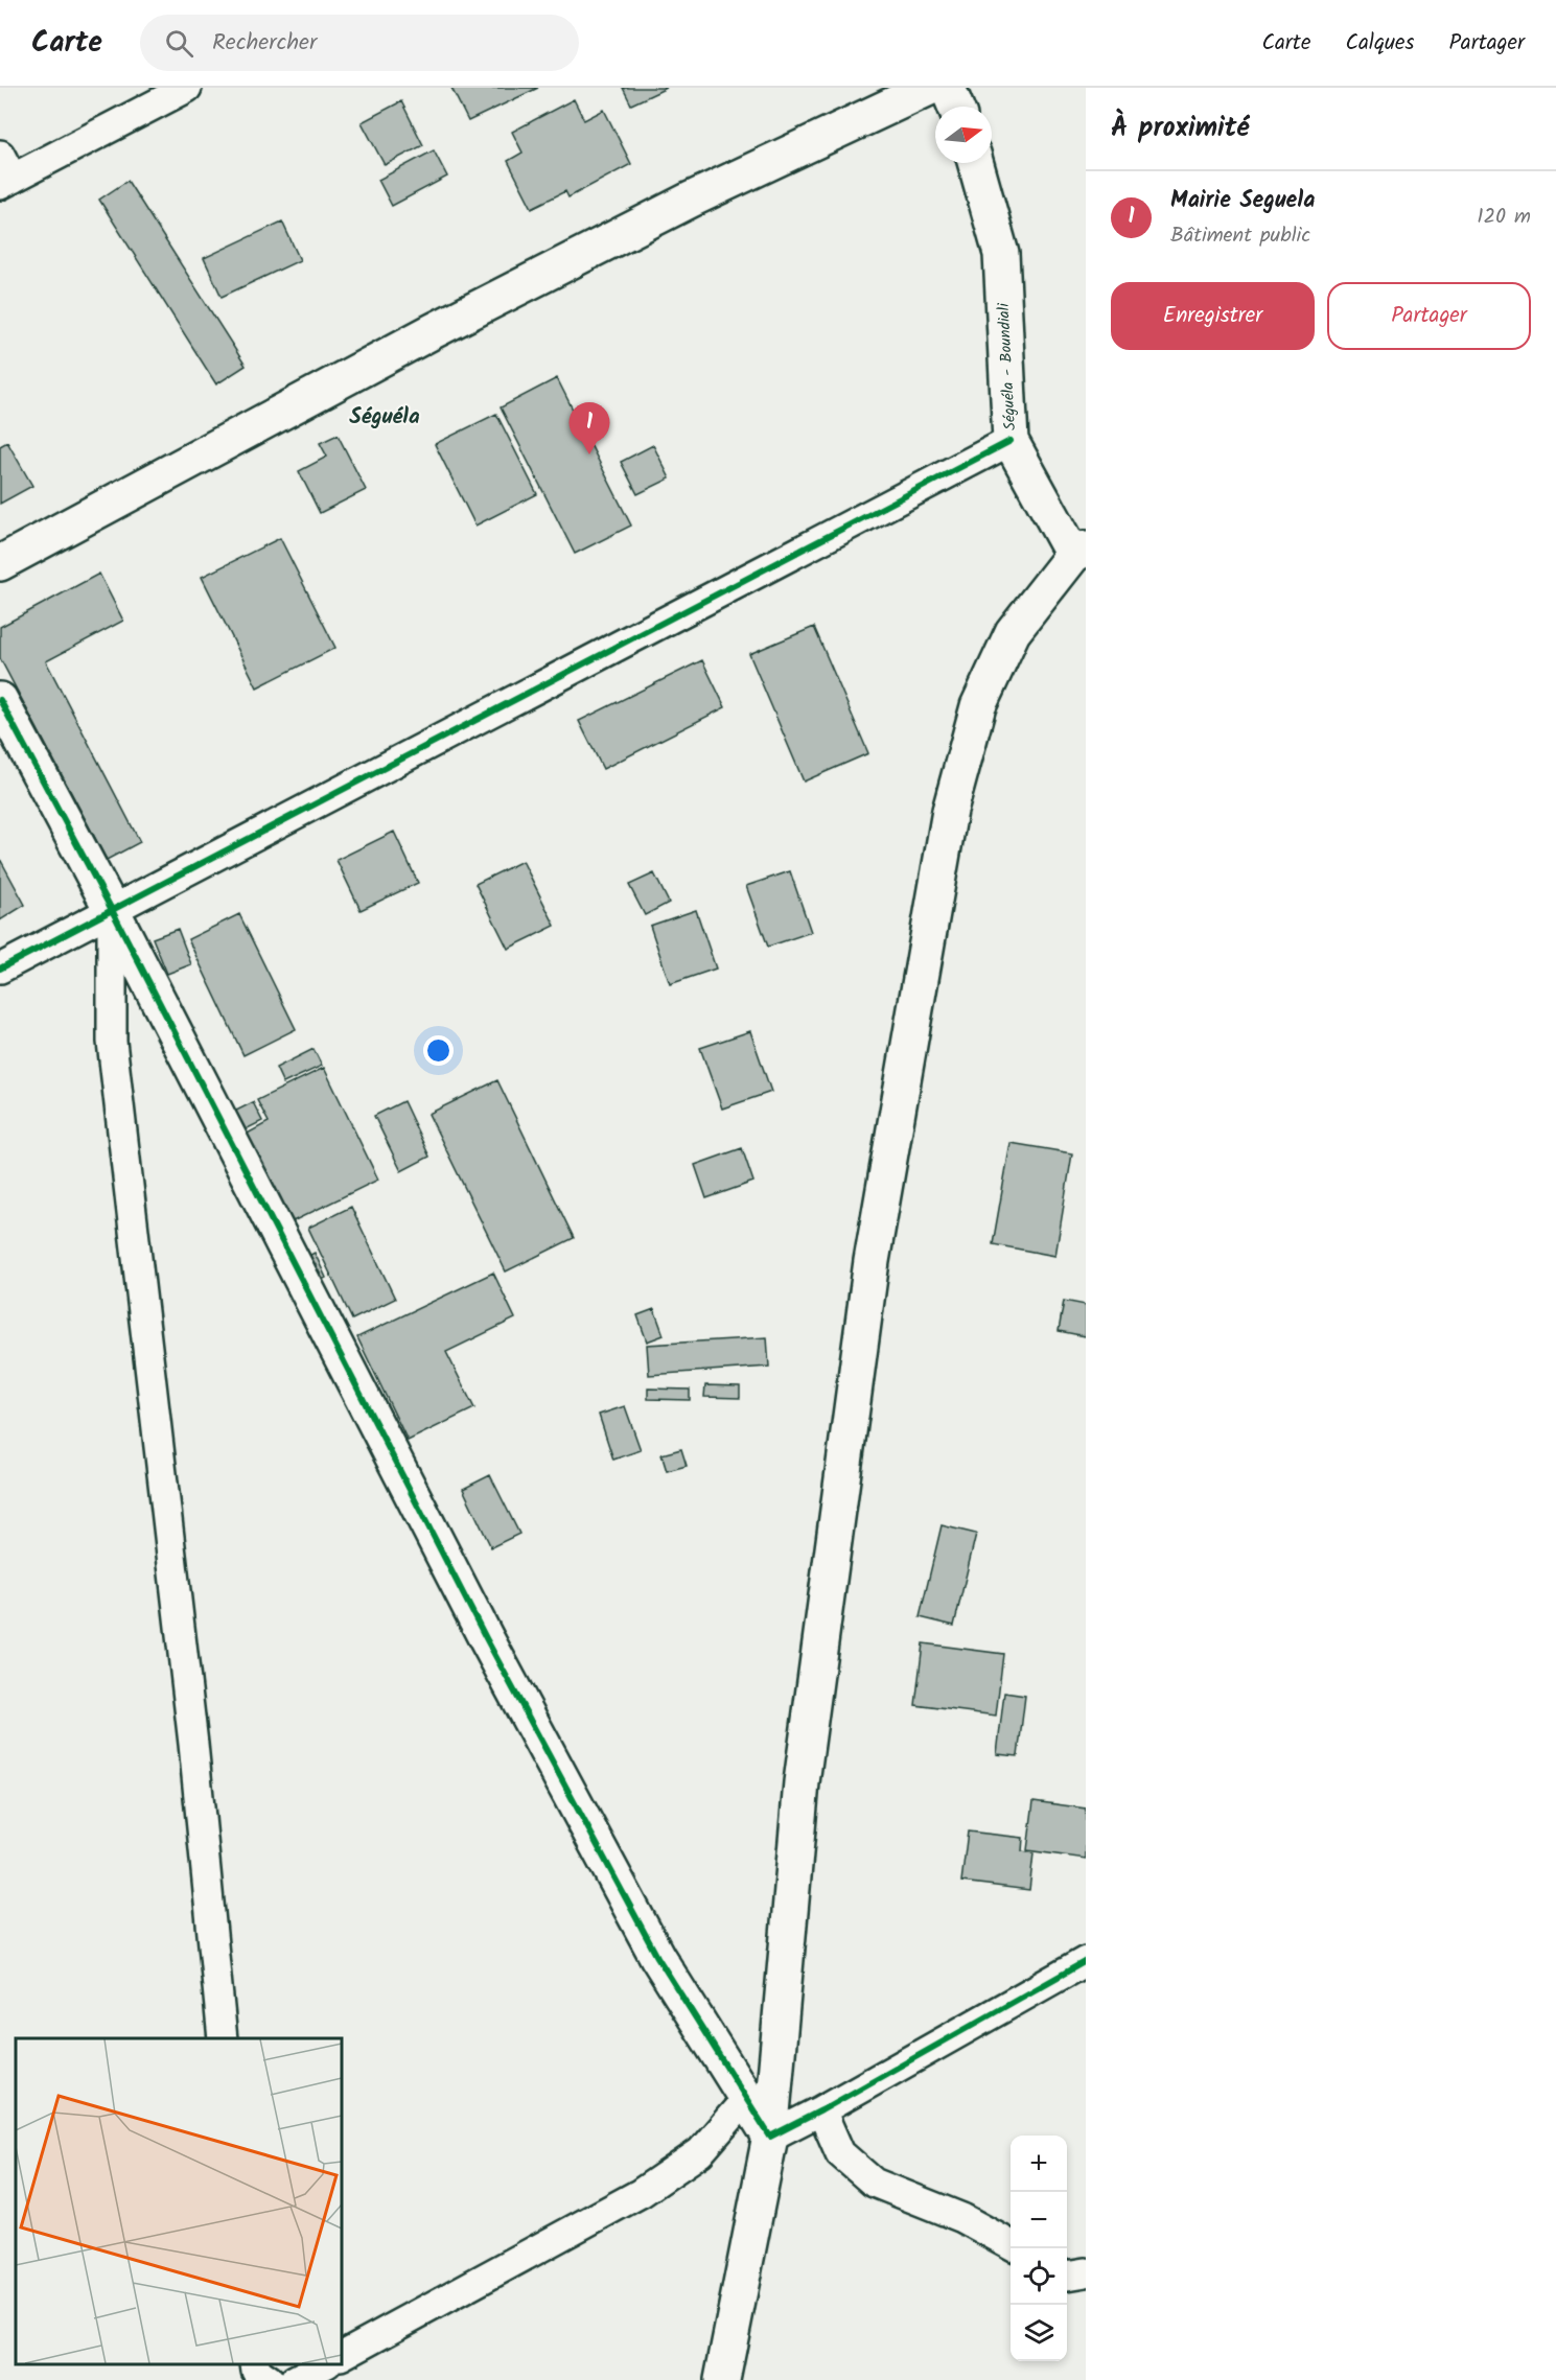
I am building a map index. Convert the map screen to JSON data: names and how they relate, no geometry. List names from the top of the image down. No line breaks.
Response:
{"streets":{"main road":["Séguéla - Boundiali"]},"districts":["Séguéla"],"north":"right","page":{"header":"Carte","search":"Rechercher","nav":["Carte","Calques","Partager"],"heading":"À proximité","list":[{"mark":"1","name":"Mairie Seguela","note":"Bâtiment public","value":"120 m"}],"buttons":["Enregistrer","Partager"],"pins":"1","map_buttons":["+","−"]}}
